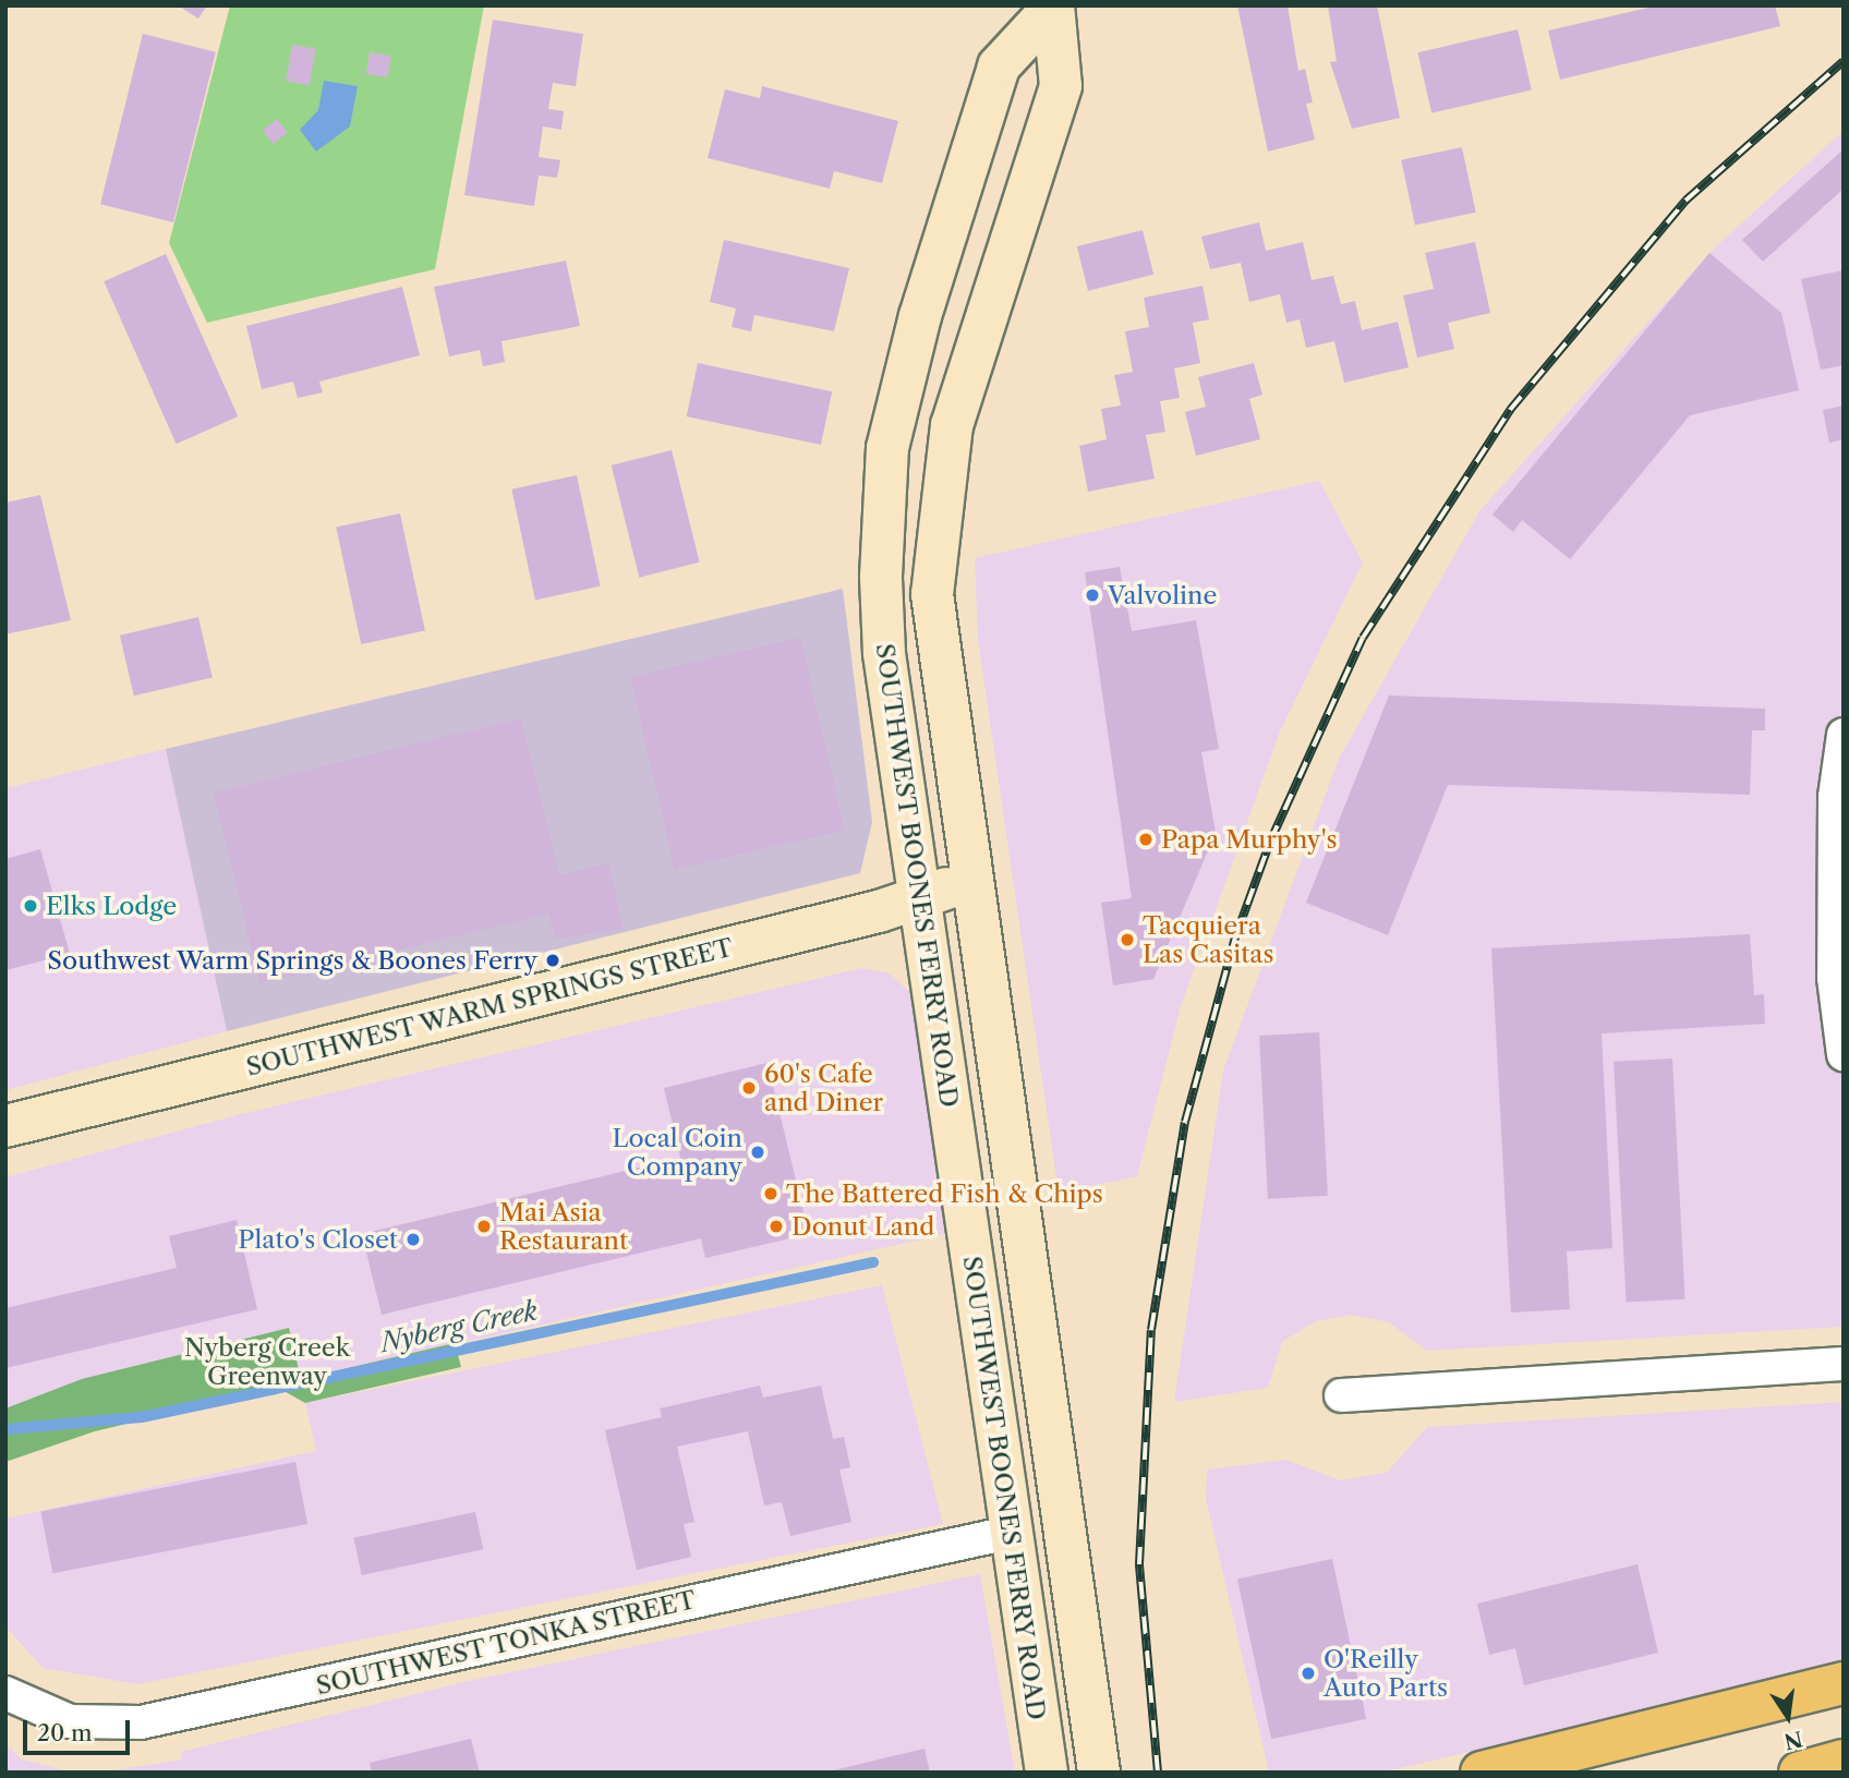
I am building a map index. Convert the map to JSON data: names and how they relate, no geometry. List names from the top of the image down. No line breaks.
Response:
{"streets":{"main road":["SOUTHWEST BOONES FERRY ROAD","SOUTHWEST WARM SPRINGS STREET"],"street":["SOUTHWEST TONKA STREET"]},"crossings":[["SOUTHWEST BOONES FERRY ROAD","SOUTHWEST WARM SPRINGS STREET"],["SOUTHWEST BOONES FERRY ROAD","SOUTHWEST TONKA STREET"]],"water":["Nyberg Creek"],"parks":["Nyberg Creek Greenway"],"places":["Valvoline","Papa Murphy's","Elks Lodge","Tacquiera Las Casitas","Southwest Warm Springs & Boones Ferry","60's Cafe and Diner","Local Coin Company","The Battered Fish & Chips","Mai Asia Restaurant","Donut Land","Plato's Closet","O'Reilly Auto Parts"],"scale_bar":"20 m","north":"bottom"}
